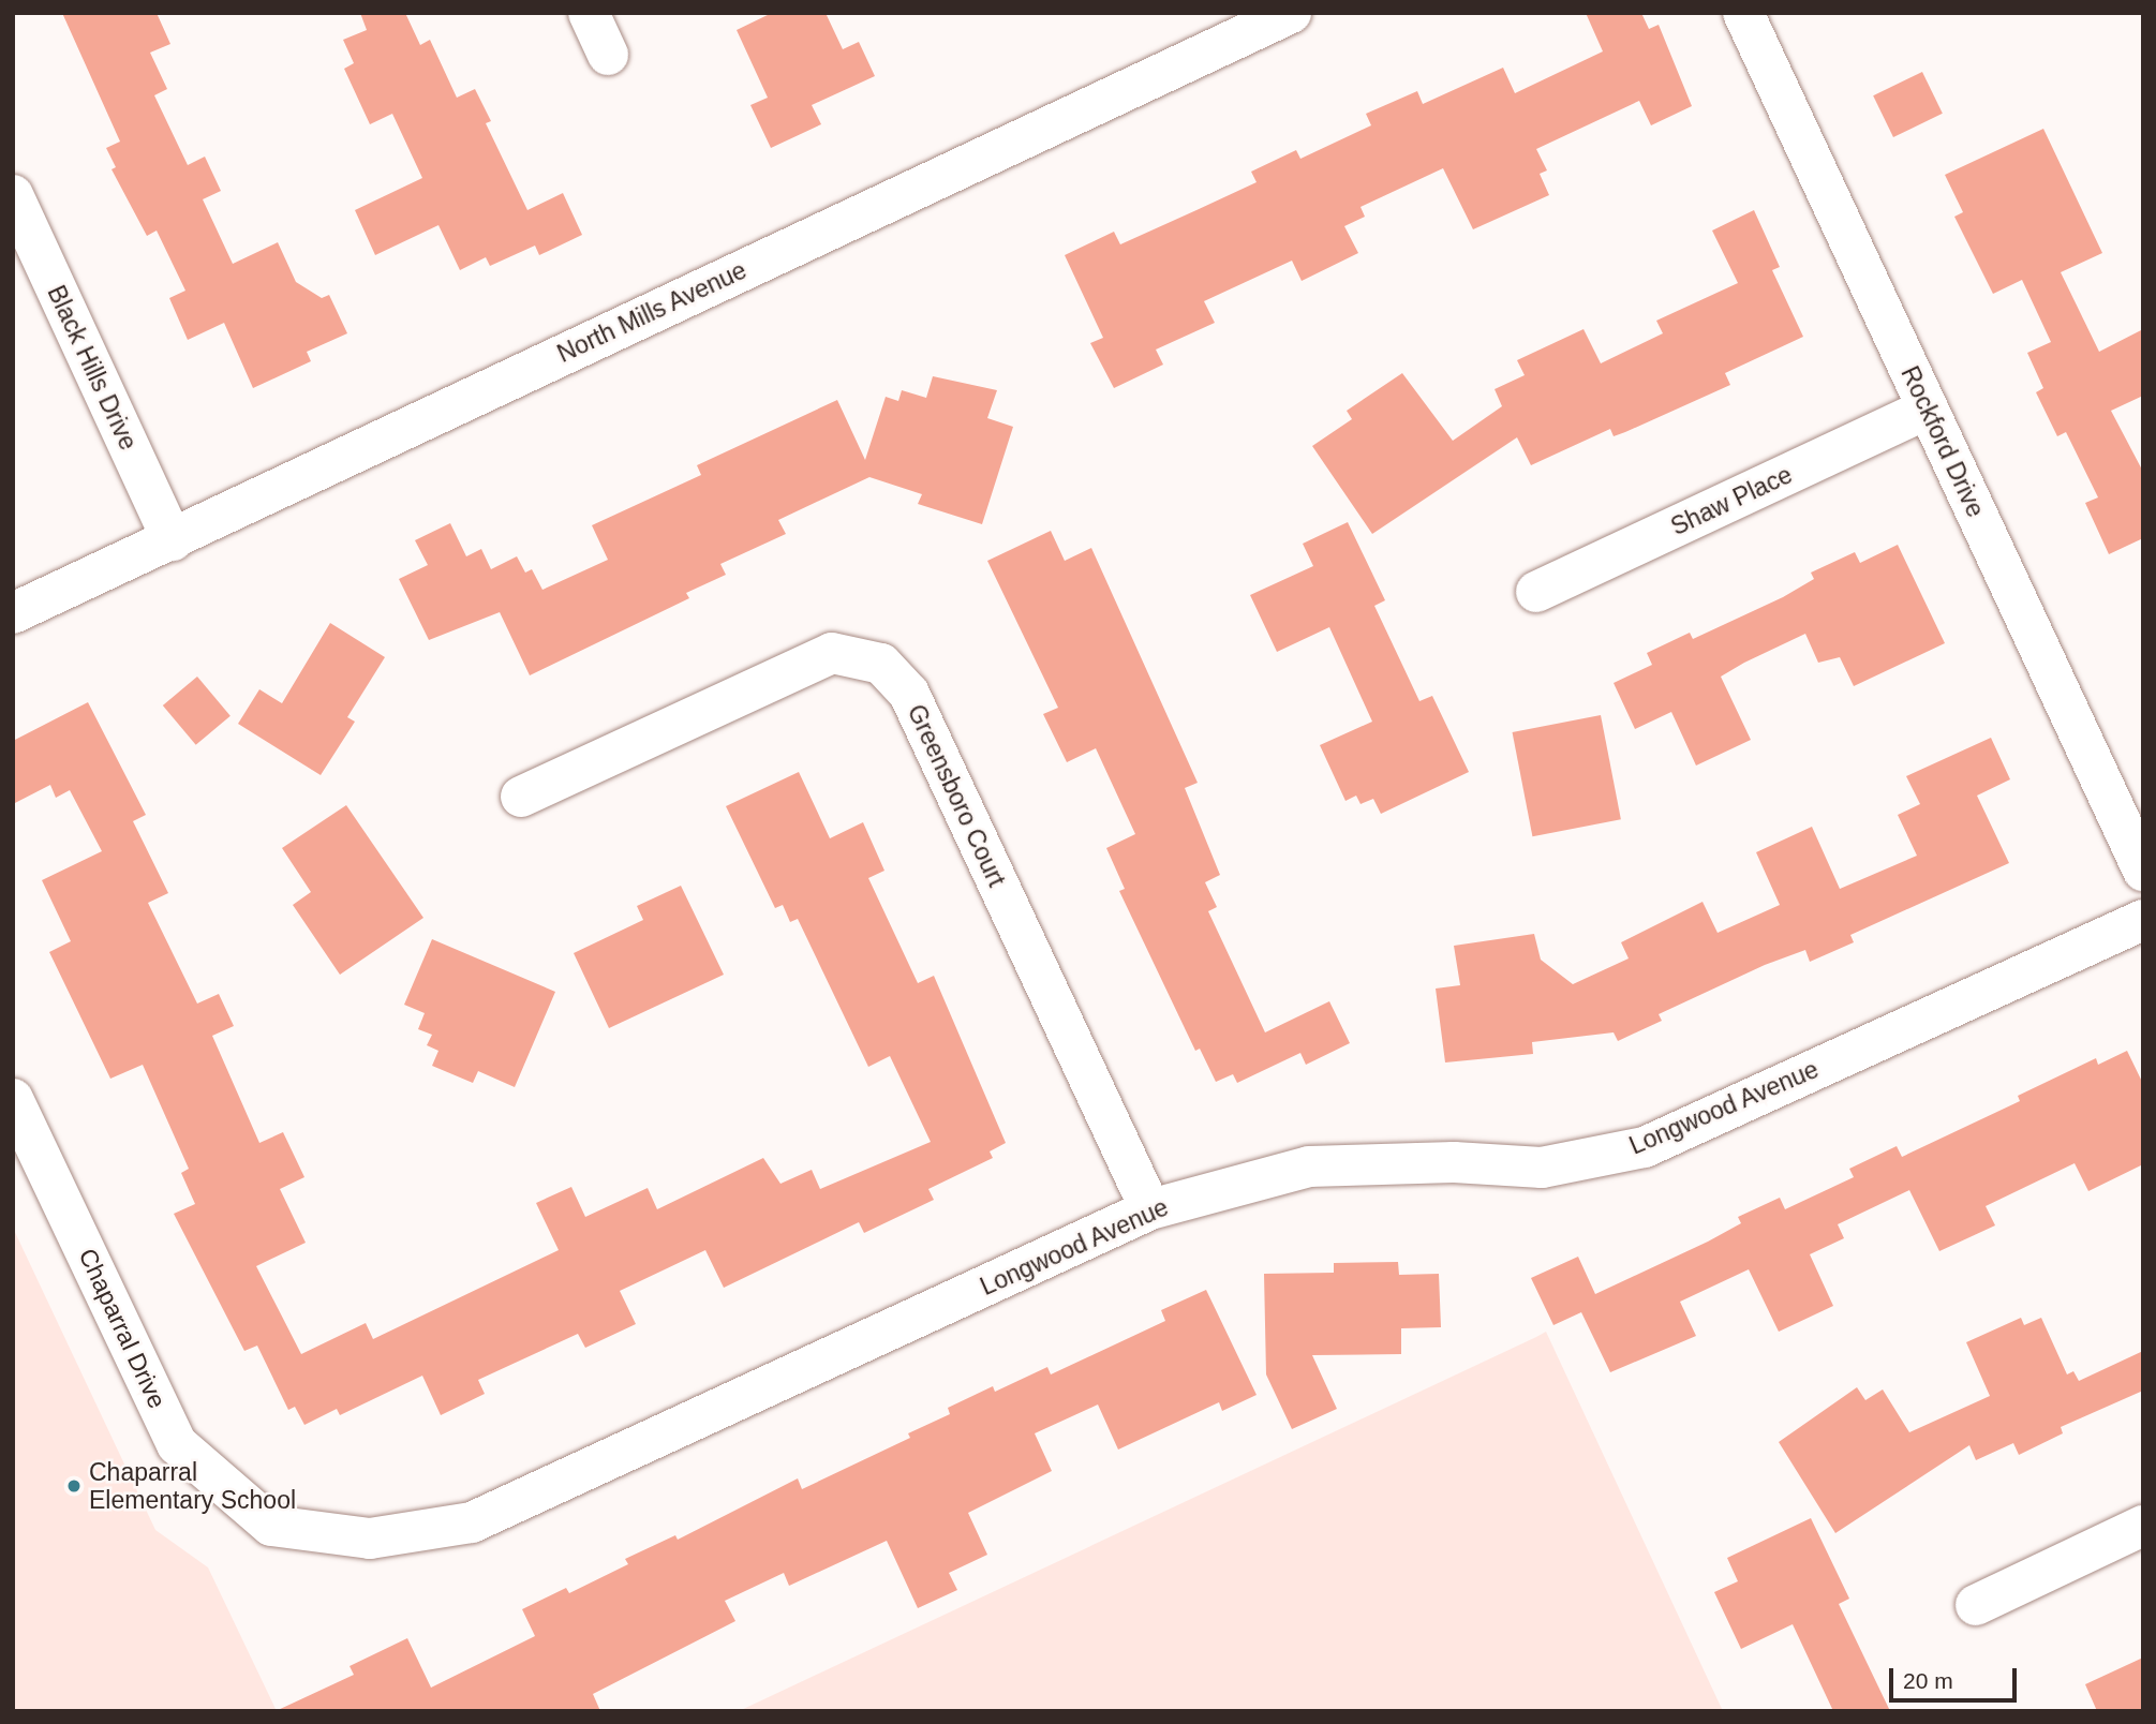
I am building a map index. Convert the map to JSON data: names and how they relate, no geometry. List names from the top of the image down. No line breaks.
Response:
{"streets":{"street":["North Mills Avenue","Black Hills Drive","Rockford Drive","Shaw Place","Greensboro Court","Longwood Avenue","Chaparral Drive"]},"crossings":[["North Mills Avenue","Black Hills Drive"],["Rockford Drive","Shaw Place"],["Greensboro Court","Longwood Avenue"],["Longwood Avenue","Chaparral Drive"]],"places":["Chaparral Elementary School"],"scale_bar":"20 m"}
